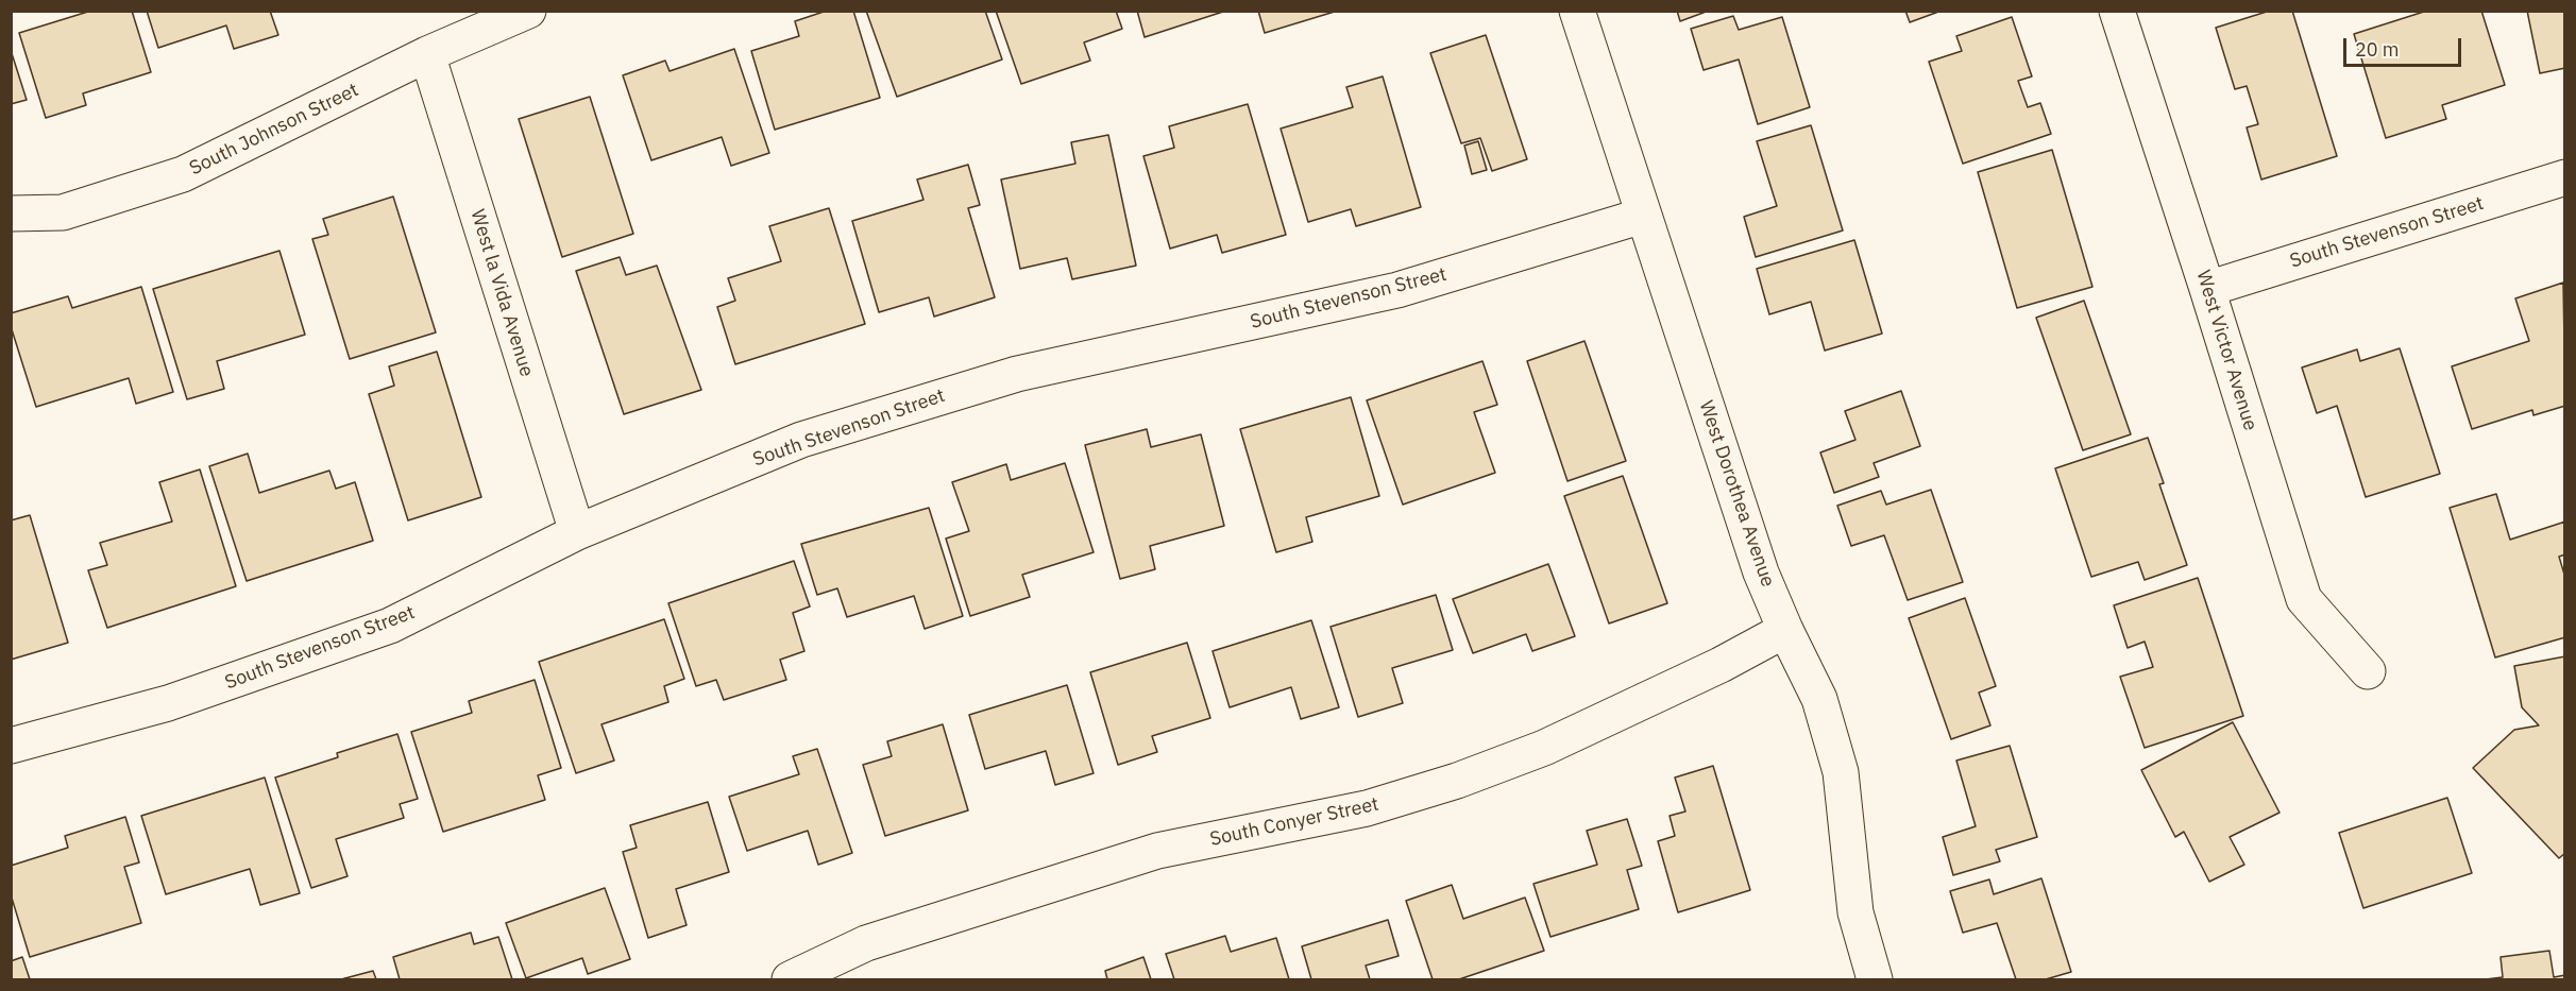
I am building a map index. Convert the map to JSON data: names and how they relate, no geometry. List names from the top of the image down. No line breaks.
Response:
{"streets":{"street":["South Johnson Street","South Stevenson Street","West la Vida Avenue","West Victor Avenue","West Dorothea Avenue","South Conyer Street"]},"crossings":[["South Johnson Street","West la Vida Avenue"],["South Stevenson Street","West la Vida Avenue"],["South Stevenson Street","West Victor Avenue"],["South Stevenson Street","West Dorothea Avenue"],["West Dorothea Avenue","South Conyer Street"]],"scale_bar":"20 m"}
